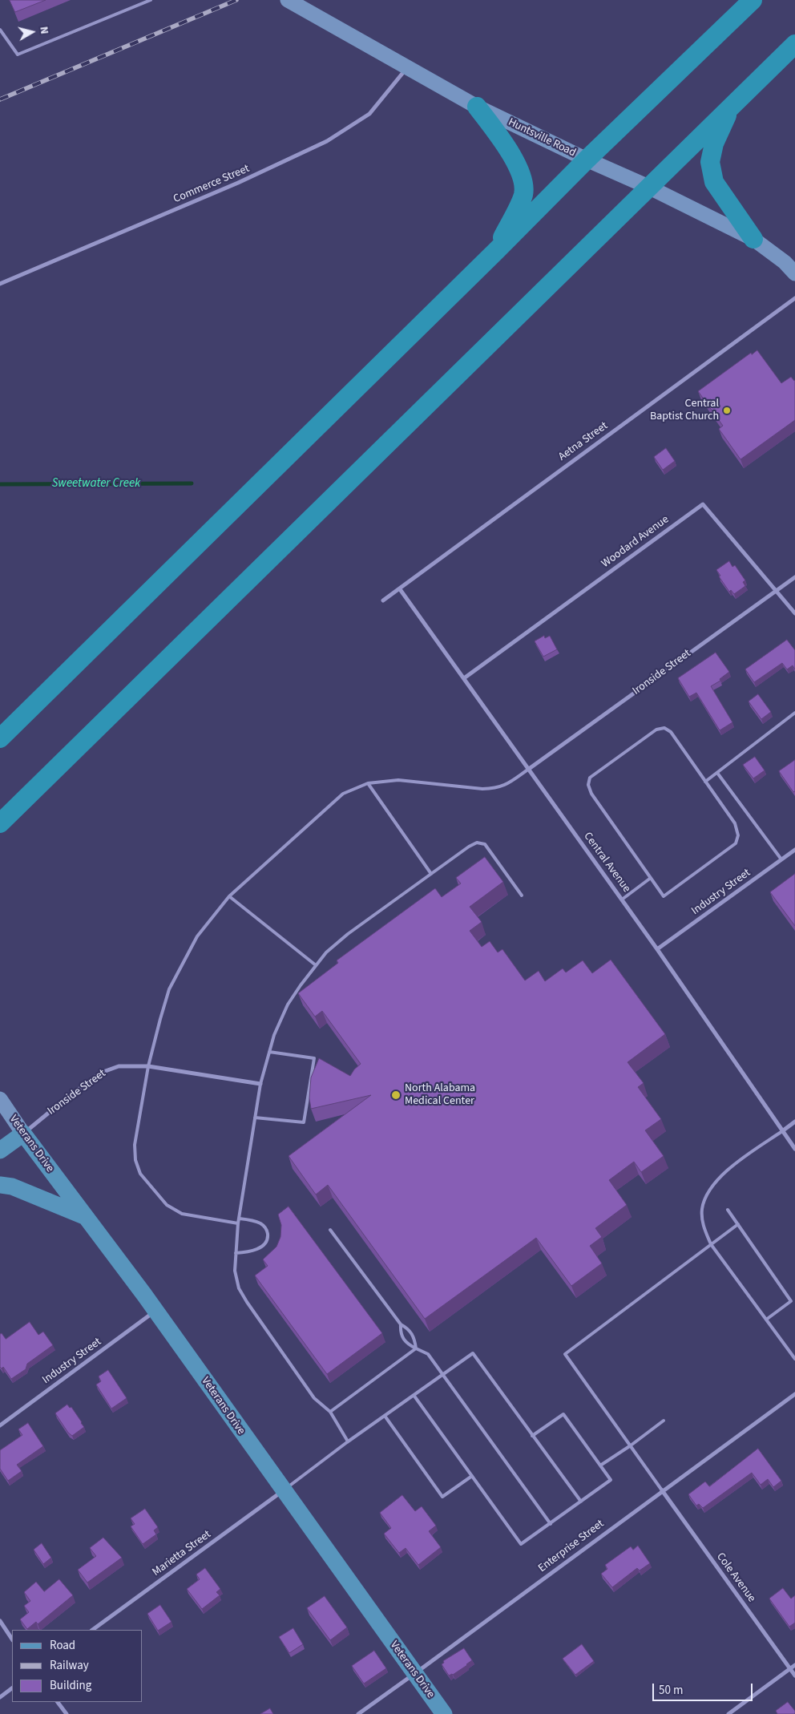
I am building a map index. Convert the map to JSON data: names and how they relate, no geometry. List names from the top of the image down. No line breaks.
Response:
{"streets":{"main road":["Huntsville Road","Ironside Street","Veterans Drive"],"street":["Commerce Street","Aetna Street","Woodard Avenue","Central Avenue","Industry Street","Enterprise Street","Marietta Street","Cole Avenue"]},"crossings":[["Huntsville Road","Commerce Street"],["Aetna Street","Central Avenue"],["Woodard Avenue","Ironside Street"],["Woodard Avenue","Central Avenue"],["Ironside Street","Central Avenue"],["Ironside Street","Veterans Drive"],["Central Avenue","Industry Street"],["Industry Street","Veterans Drive"],["Veterans Drive","Enterprise Street"],["Veterans Drive","Marietta Street"],["Enterprise Street","Cole Avenue"]],"water":["Sweetwater Creek"],"places":["Central Baptist Church","North Alabama Medical Center"],"legend":["Road","Railway","Building"],"scale_bar":"50 m","north":"right"}
